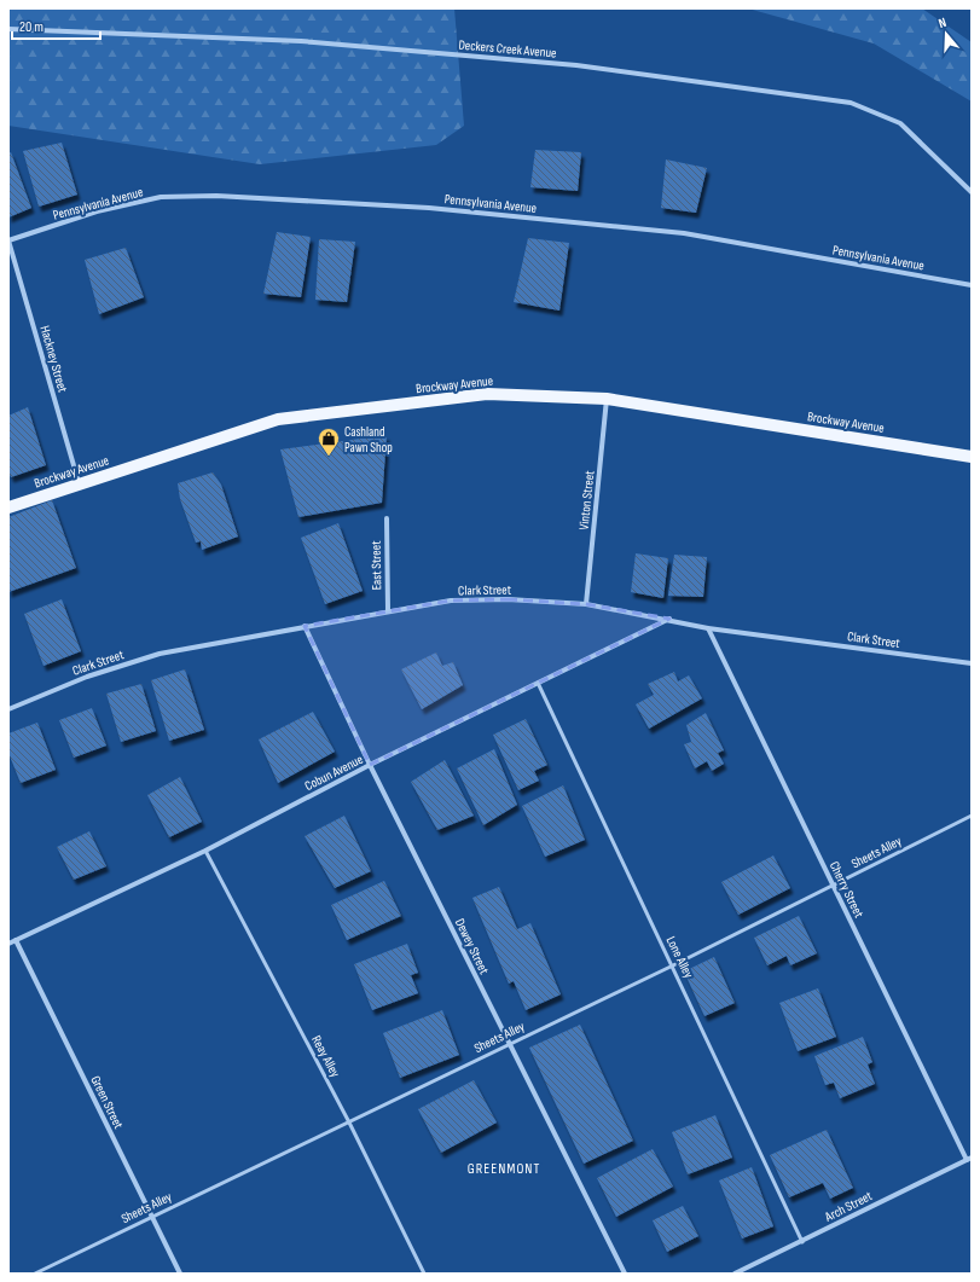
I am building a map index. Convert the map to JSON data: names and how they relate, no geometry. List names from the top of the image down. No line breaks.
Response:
{"streets":{"main road":["Brockway Avenue"],"street":["Deckers Creek Avenue","Pennsylvania Avenue","Hackney Street","Vinton Street","East Street","Clark Street","Cobun Avenue","Cherry Street","Dewey Street","Green Street","Arch Street"],"lane":["Sheets Alley","Lone Alley","Reay Alley"]},"crossings":[["Pennsylvania Avenue","Hackney Street"],["Hackney Street","Brockway Avenue"],["Brockway Avenue","Vinton Street"],["Vinton Street","Clark Street"],["East Street","Clark Street"],["Clark Street","Cobun Avenue"],["Clark Street","Cherry Street"],["Clark Street","Dewey Street"],["Cobun Avenue","Dewey Street"],["Cobun Avenue","Lone Alley"],["Cobun Avenue","Reay Alley"],["Cobun Avenue","Green Street"],["Sheets Alley","Cherry Street"],["Sheets Alley","Dewey Street"],["Sheets Alley","Lone Alley"],["Sheets Alley","Reay Alley"],["Sheets Alley","Green Street"],["Cherry Street","Arch Street"],["Lone Alley","Arch Street"]],"districts":["GREENMONT"],"places":{"shop":["Cashland Pawn Shop"]},"scale_bar":"20 m","north":"top"}
